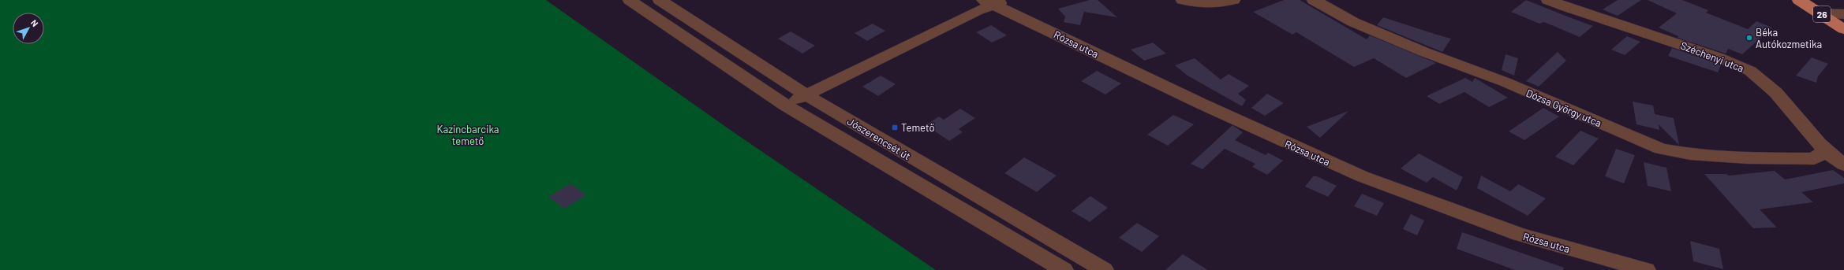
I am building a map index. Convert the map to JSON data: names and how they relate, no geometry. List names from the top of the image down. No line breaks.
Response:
{"streets":{"main road":["26"],"street":["Rózsa utca","Széchenyi utca","Dózsa György utca","Jószerencsét út"]},"crossings":[["Széchenyi utca","Dózsa György utca"]],"parks":["Kazincbarcika temető"],"places":{"other":["Béka Autókozmetika"],"transit":["Temető"]},"north":"top right"}
